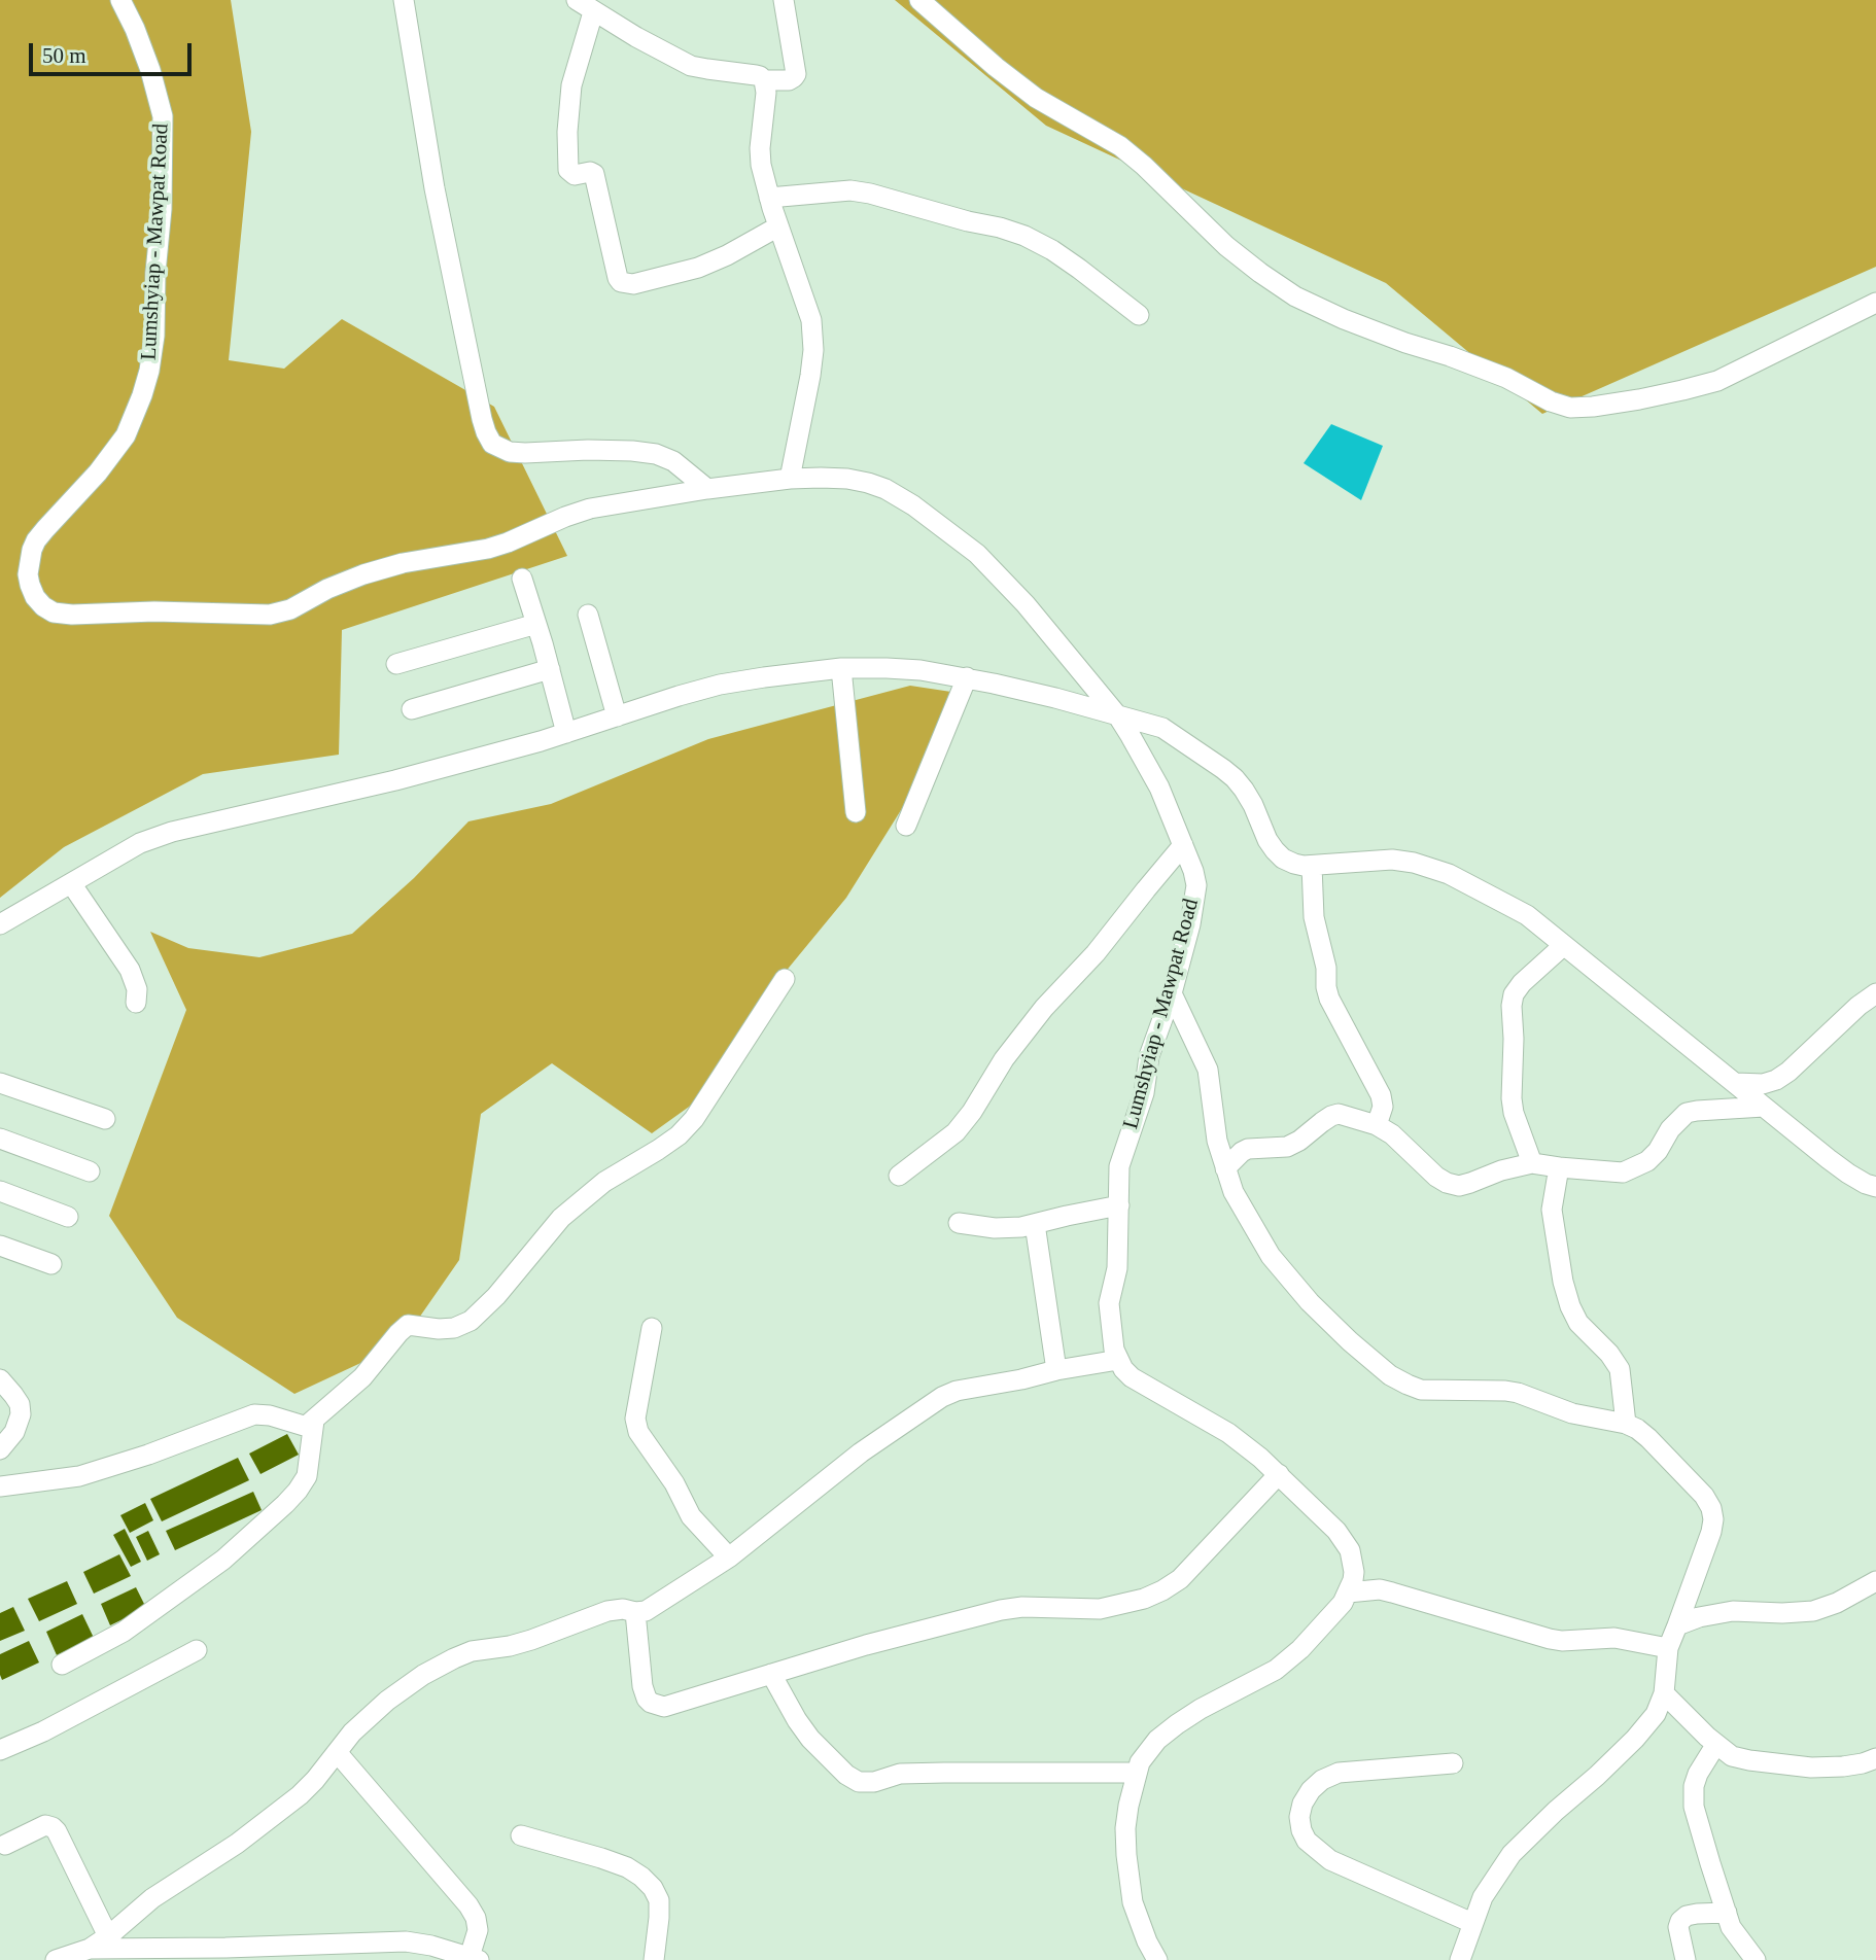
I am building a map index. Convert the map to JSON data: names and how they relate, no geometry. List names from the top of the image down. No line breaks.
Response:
{"streets":{"street":["Lumshyiap - Mawpat Road"]},"scale_bar":"50 m"}
